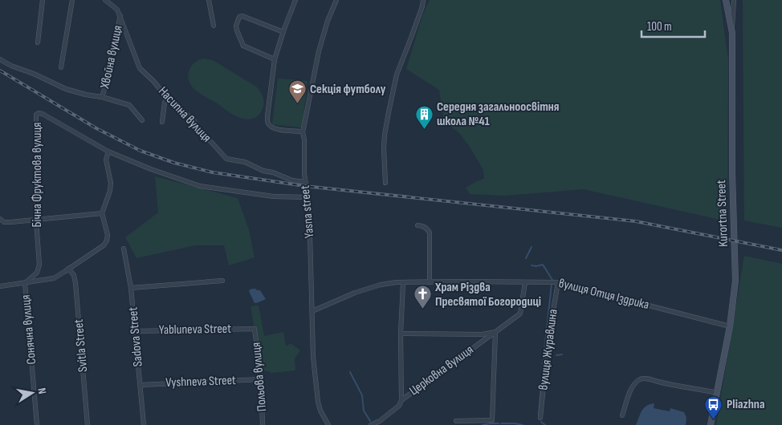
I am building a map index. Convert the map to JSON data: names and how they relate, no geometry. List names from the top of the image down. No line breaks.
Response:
{"streets":{"main road":["Kurortna Street"],"street":["Хвойна вулиця","Насипна вулиця","Бічна Фруктова вулиця","Yasna street","вулиця Отця Іздрика","Сонячна вулиця","Yabluneva Street","Sadova Street","Svitla Street","вулиця Журавлина","Церковна вулиця","Польова вулиця","Vyshneva Street"]},"crossings":[["Хвойна вулиця","Насипна вулиця"],["Насипна вулиця","Yasna street"],["Бічна Фруктова вулиця","Сонячна вулиця"],["Yasna street","вулиця Отця Іздрика"],["Kurortna Street","вулиця Отця Іздрика"],["вулиця Отця Іздрика","вулиця Журавлина"],["вулиця Отця Іздрика","Церковна вулиця"],["Yabluneva Street","Sadova Street"],["Yabluneva Street","Польова вулиця"],["Sadova Street","Vyshneva Street"],["Польова вулиця","Vyshneva Street"]],"places":{"school or university":["Секція футболу"],"building":["Середня загальноосвітня школа №41"],"church":["Храм Різдва Пресвятої Богородиці"],"bus stop":["Pliazhna"]},"scale_bar":"100 m","north":"right"}
